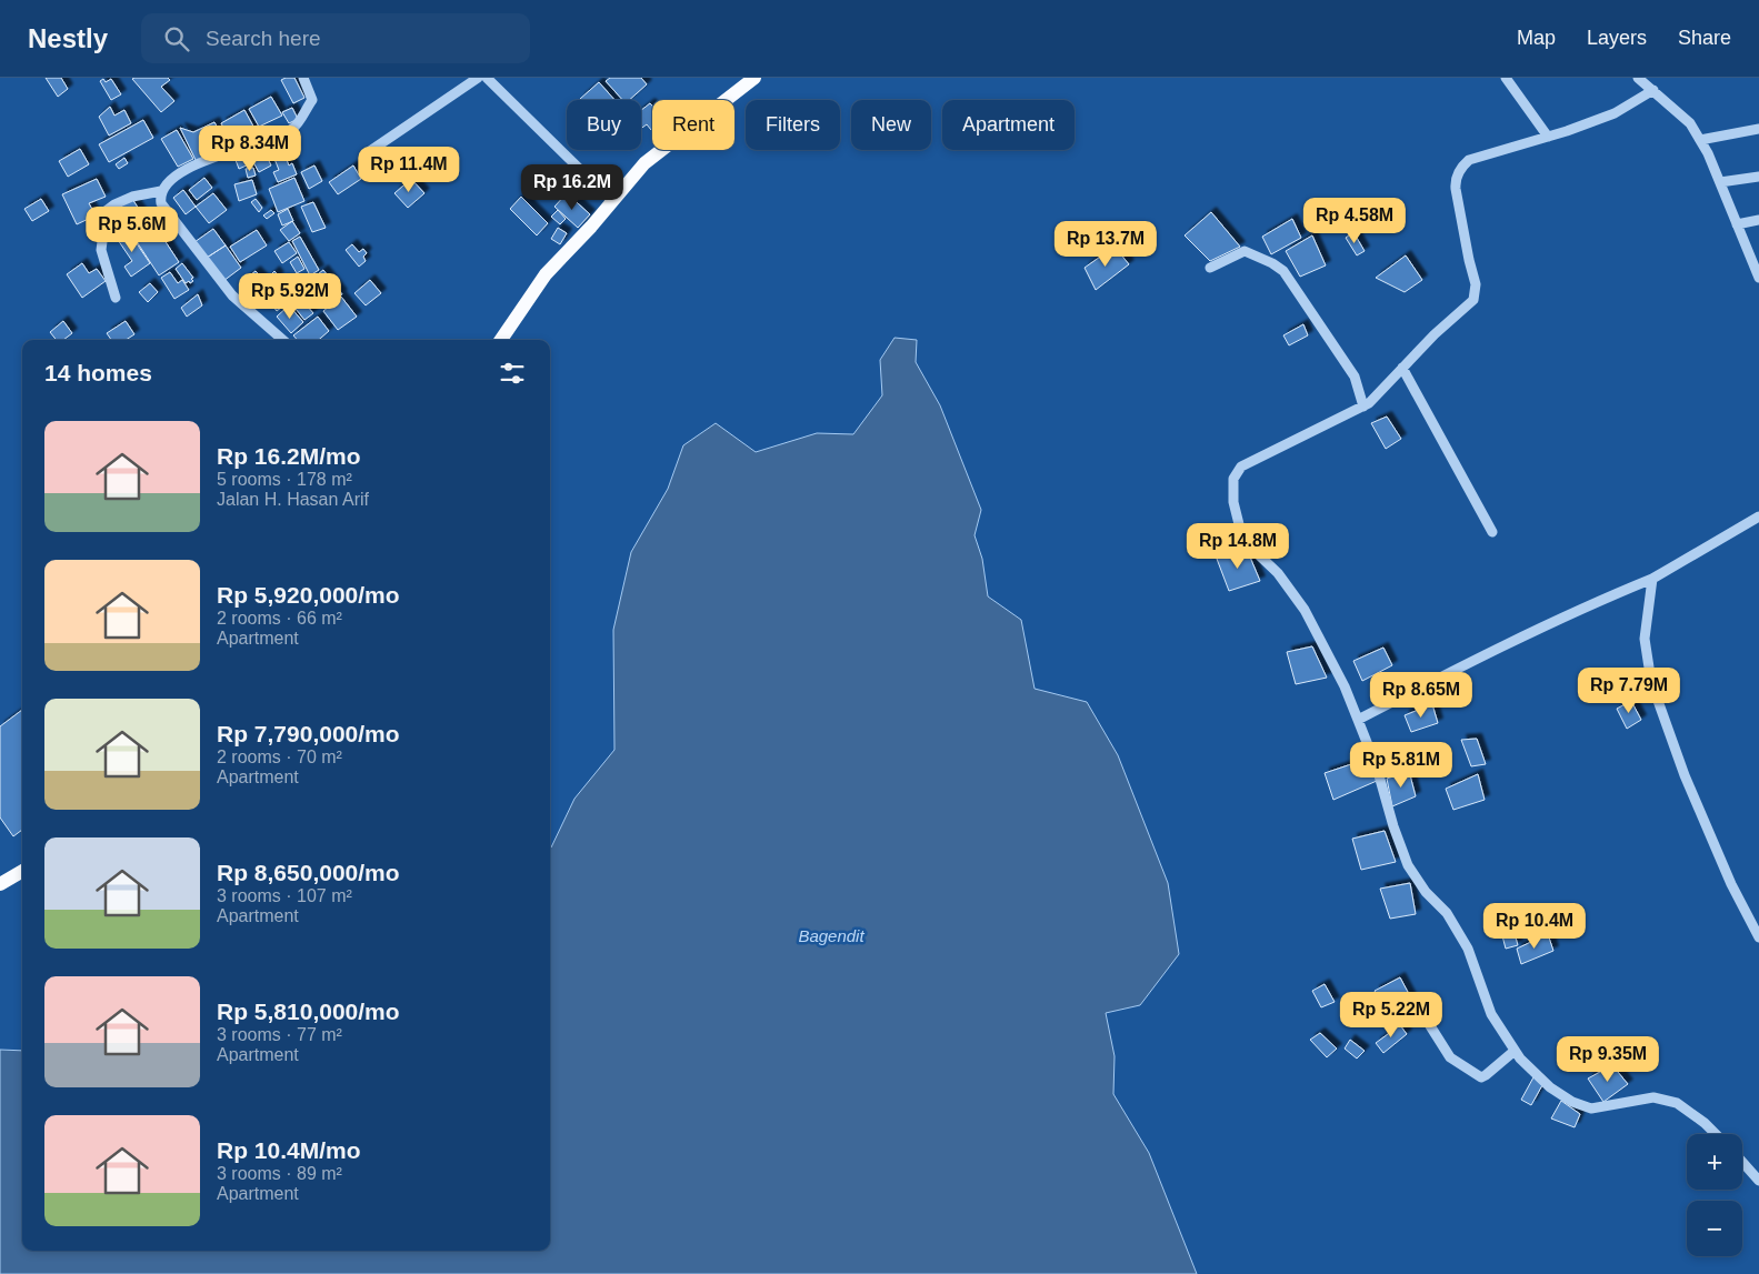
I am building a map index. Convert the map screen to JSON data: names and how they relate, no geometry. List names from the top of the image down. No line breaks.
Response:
{"water":["Bagendit"],"page":{"header":"Nestly","search":"Search here","nav":["Map","Layers","Share"],"chip":["Buy","Rent","Filters","New","Apartment"],"price":["Rp 8.34M","Rp 11.4M","Rp 16.2M","Rp 4.58M","Rp 5.6M","Rp 13.7M","Rp 5.92M","Rp 14.8M","Rp 7.79M","Rp 8.65M","Rp 5.81M","Rp 10.4M","Rp 5.22M","Rp 9.35M"],"heading":"14 homes","list":[{"name":"Rp 16.2M/mo","note":"5 rooms · 178 m² · Jalan H. Hasan Arif"},{"name":"Rp 5,920,000/mo","note":"2 rooms · 66 m² · Apartment"},{"name":"Rp 7,790,000/mo","note":"2 rooms · 70 m² · Apartment"},{"name":"Rp 8,650,000/mo","note":"3 rooms · 107 m² · Apartment"},{"name":"Rp 5,810,000/mo","note":"3 rooms · 77 m² · Apartment"},{"name":"Rp 10.4M/mo","note":"3 rooms · 89 m² · Apartment"}],"map_buttons":["+","−"]}}
